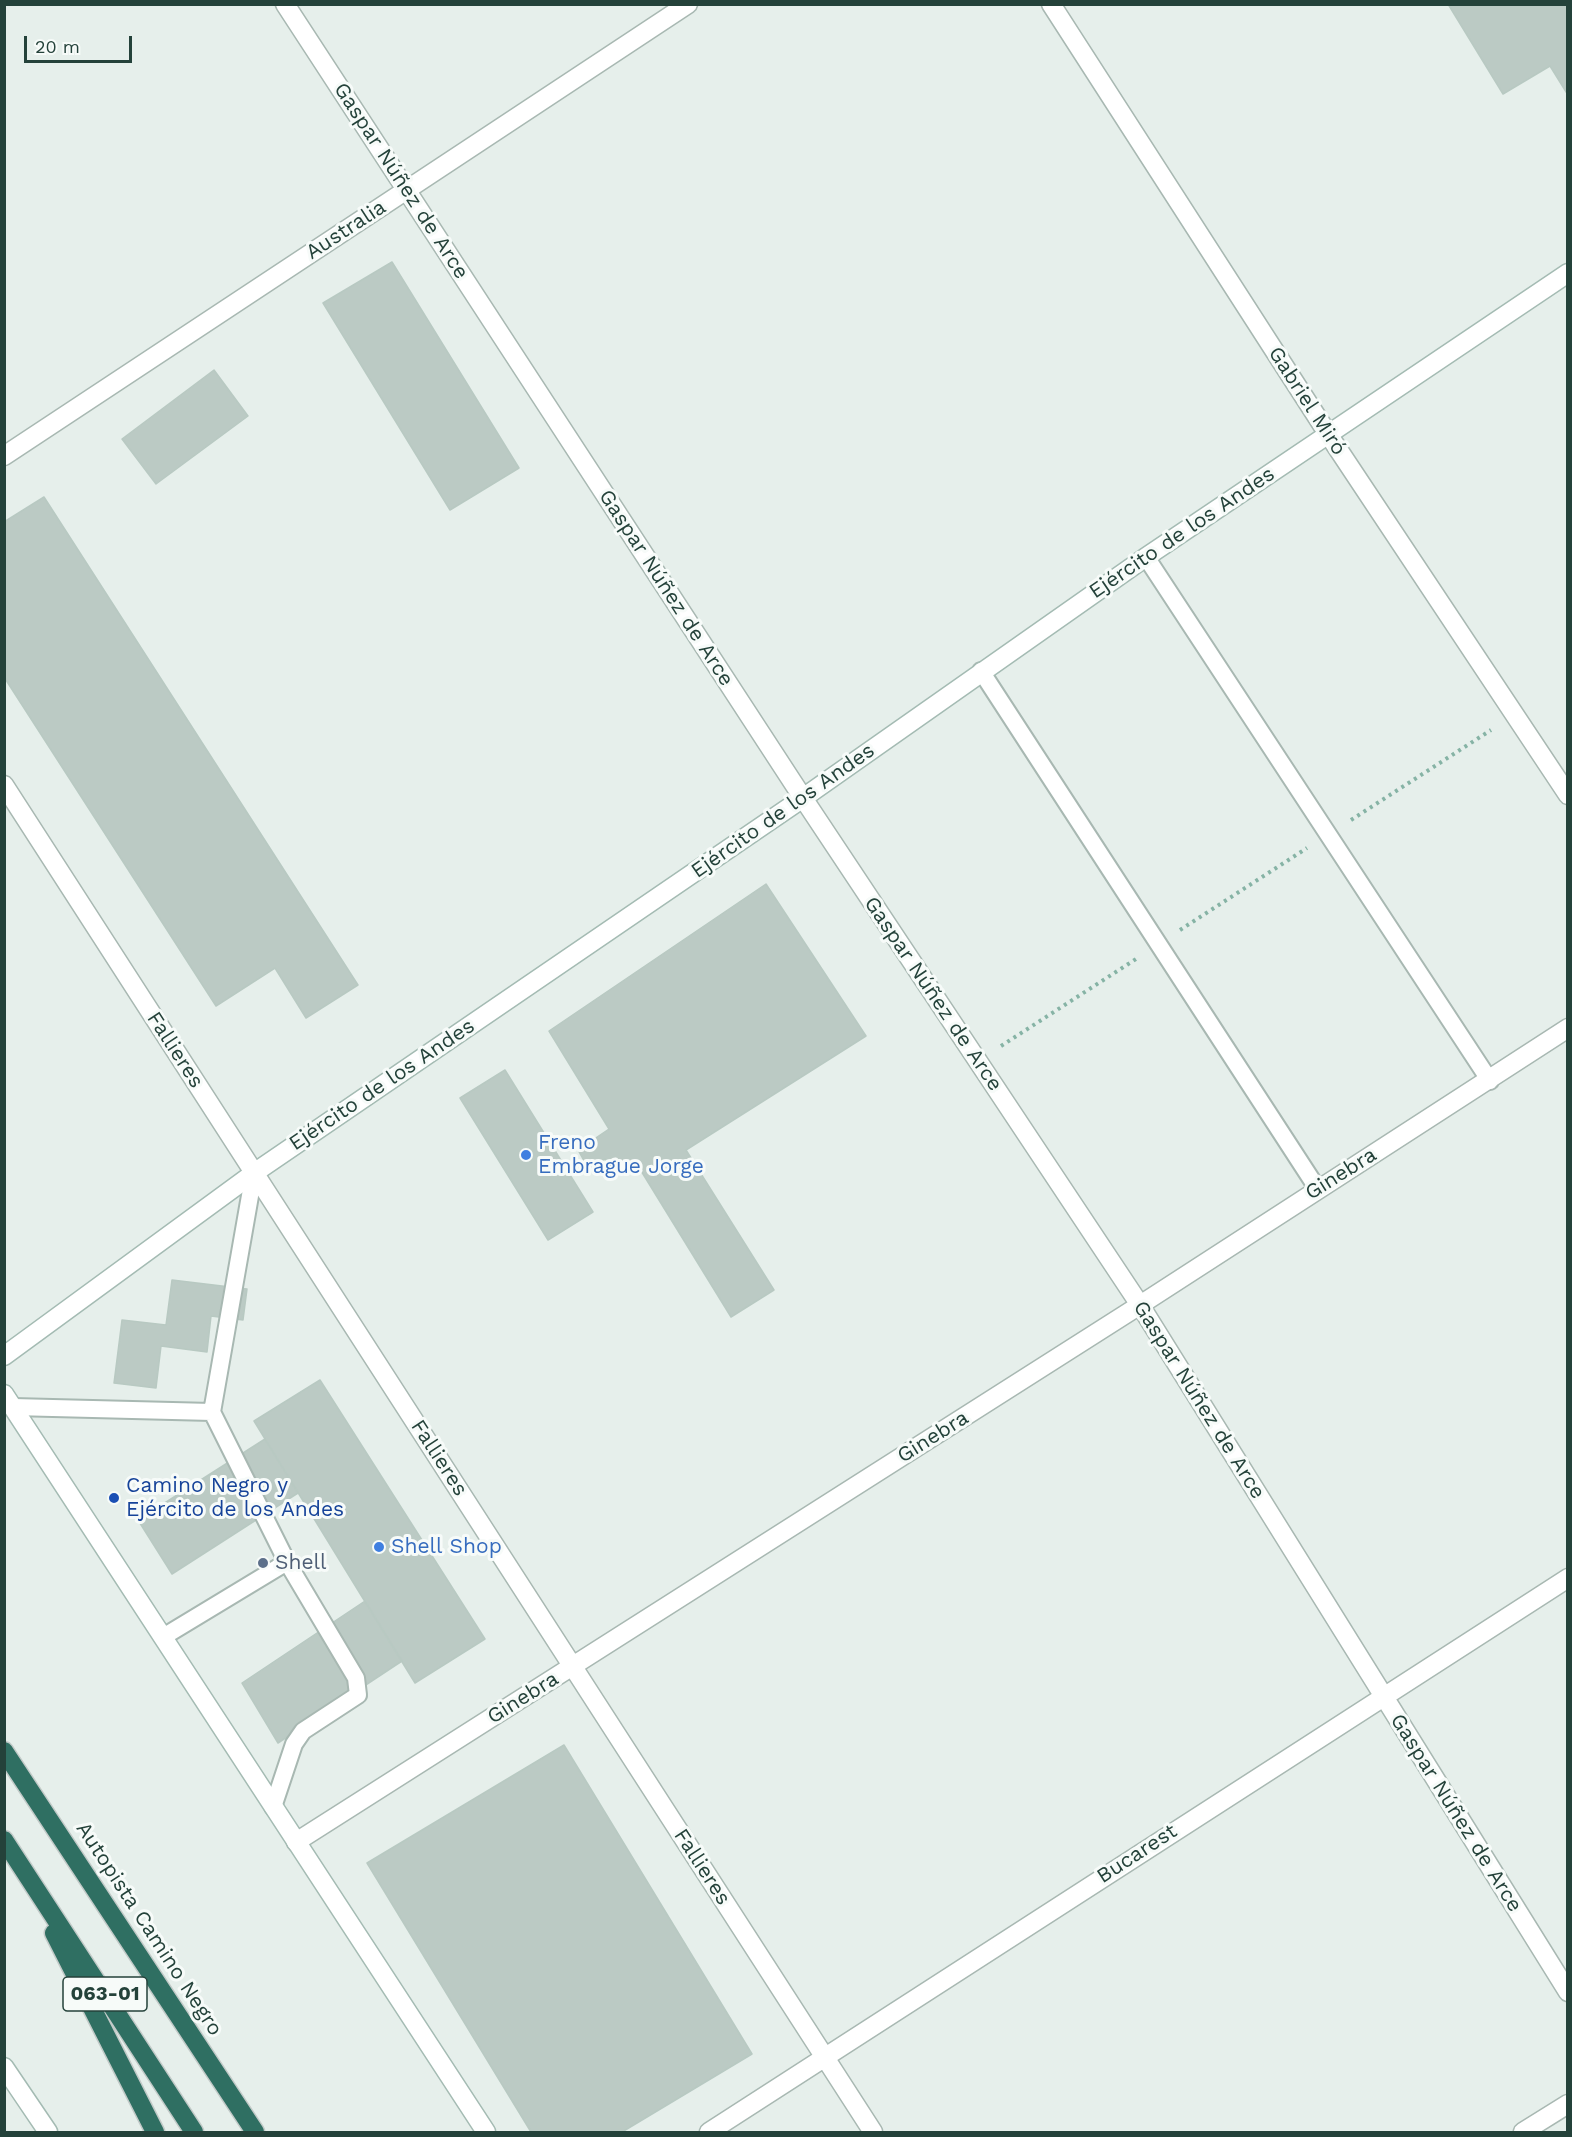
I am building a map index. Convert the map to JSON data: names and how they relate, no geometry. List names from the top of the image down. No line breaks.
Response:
{"streets":{"highway":["Autopista Camino Negro","063-01"],"street":["Gaspar Núñez de Arce","Australia","Gabriel Miró","Ejército de los Andes","Fallieres","Ginebra","Bucarest"]},"crossings":[["Gaspar Núñez de Arce","Australia"],["Gaspar Núñez de Arce","Ejército de los Andes"],["Gaspar Núñez de Arce","Ginebra"],["Gaspar Núñez de Arce","Bucarest"],["Gabriel Miró","Ejército de los Andes"],["Ejército de los Andes","Fallieres"],["Fallieres","Ginebra"],["Fallieres","Bucarest"]],"places":["Freno Embrague Jorge","Camino Negro y Ejército de los Andes","Shell Shop","Shell"],"scale_bar":"20 m"}
